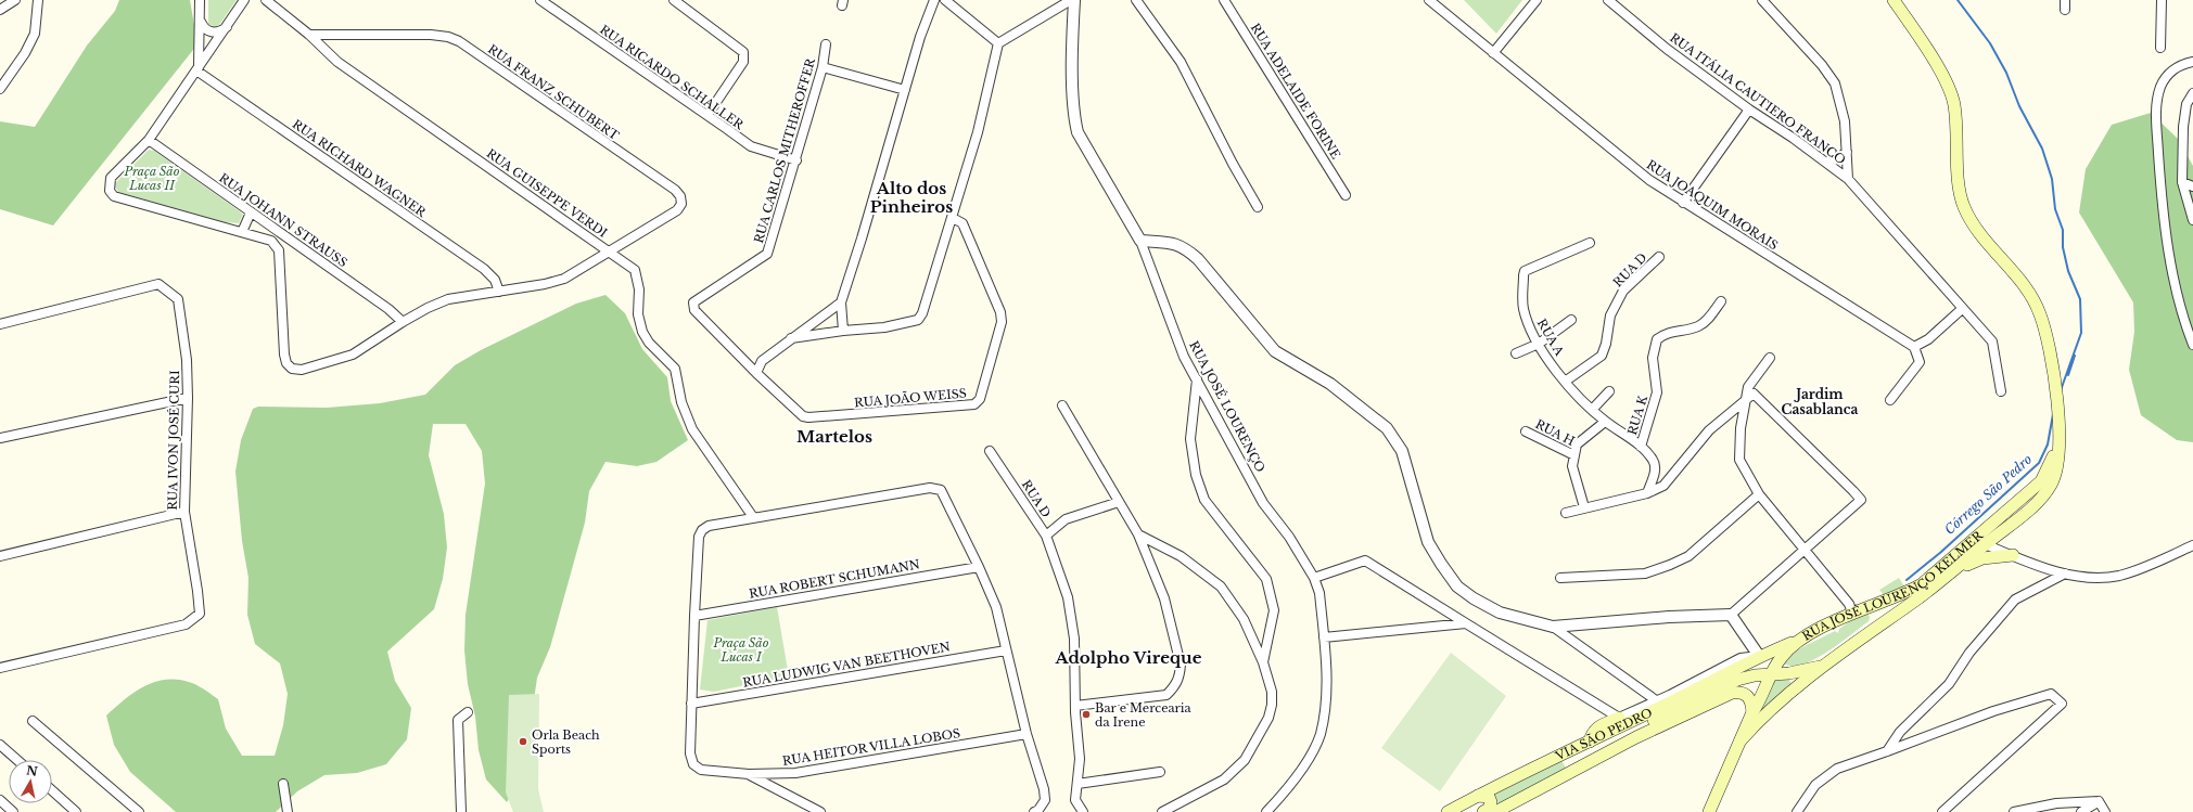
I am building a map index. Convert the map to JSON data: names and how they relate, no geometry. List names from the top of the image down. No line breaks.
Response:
{"streets":{"main road":["RUA JOSÉ LOURENÇO KELMER","VIA SÃO PEDRO"],"street":["RUA RICARDO SCHALLER","RUA ADELAIDE FORINE","RUA FRANZ SCHUBERT","RUA ITÁLIA CAUTIERO FRANCO","RUA CARLOS MITHEROFFER","RUA RICHARD WAGNER","RUA GUISEPPE VERDI","RUA JOAQUIM MORAIS","RUA JOHANN STRAUSS","RUA D","RUA A","RUA JOÃO WEISS","RUA JOSÉ LOURENÇO","RUA K","RUA H","RUA IVON JOSÉ CURI","RUA ROBERT SCHUMANN","RUA LUDWIG VAN BEETHOVEN","RUA HEITOR VILLA LOBOS"]},"crossings":[["RUA RICARDO SCHALLER","RUA CARLOS MITHEROFFER"],["RUA FRANZ SCHUBERT","RUA GUISEPPE VERDI"],["RUA CARLOS MITHEROFFER","RUA JOÃO WEISS"],["RUA RICHARD WAGNER","RUA GUISEPPE VERDI"],["RUA GUISEPPE VERDI","RUA JOHANN STRAUSS"],["RUA D","RUA A"],["RUA A","RUA K"],["RUA A","RUA H"],["RUA K","RUA H"],["RUA JOSÉ LOURENÇO KELMER","VIA SÃO PEDRO"],["RUA LUDWIG VAN BEETHOVEN","RUA HEITOR VILLA LOBOS"]],"districts":["Alto dos Pinheiros","Jardim Casablanca","Martelos","Adolpho Vireque"],"water":["Córrego São Pedro"],"parks":["Praça São Lucas II","Praça São Lucas I"],"places":["Bar e Mercearia da Irene","Orla Beach Sports"],"north":"top"}
